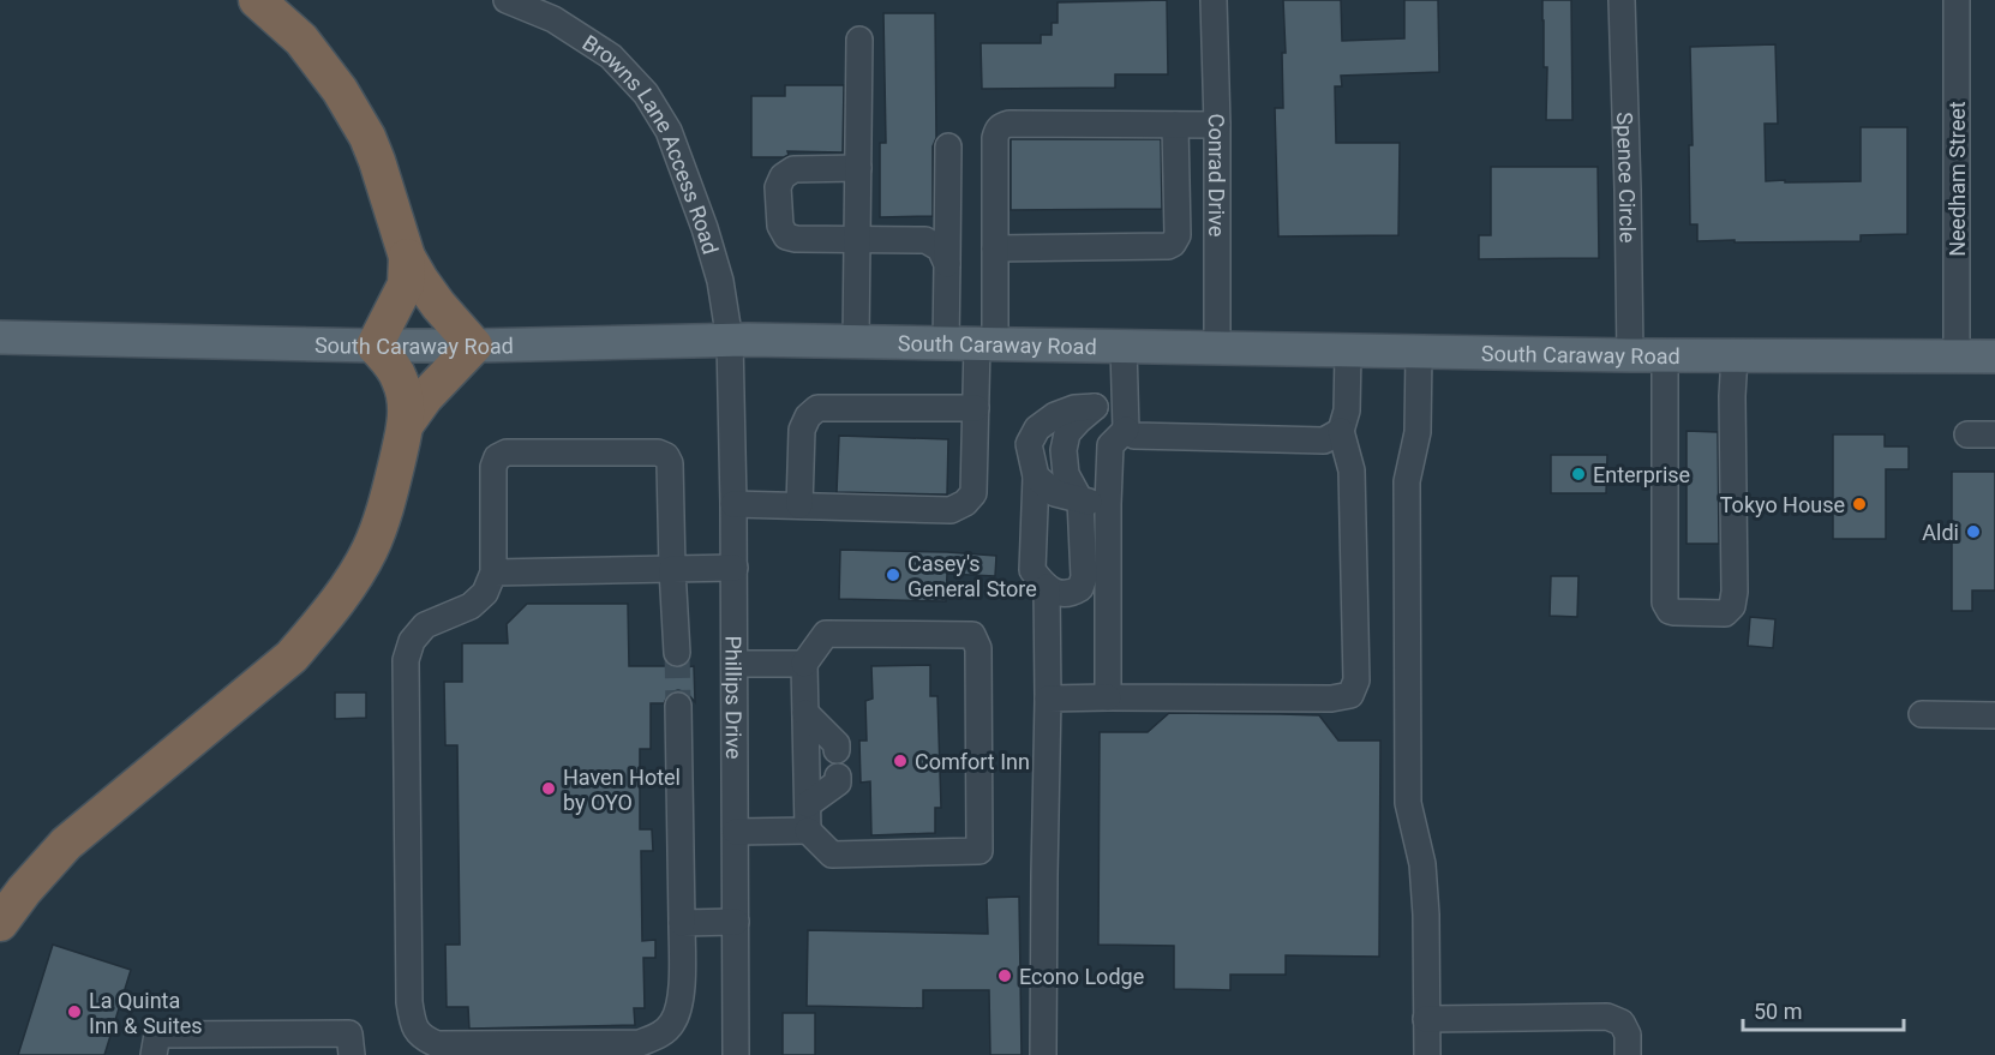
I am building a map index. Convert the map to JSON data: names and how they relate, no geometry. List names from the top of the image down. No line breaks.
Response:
{"streets":{"main road":["South Caraway Road"],"street":["Browns Lane Access Road","Conrad Drive","Spence Circle","Needham Street","Phillips Drive"]},"crossings":[["Browns Lane Access Road","South Caraway Road"],["Browns Lane Access Road","Phillips Drive"],["Conrad Drive","South Caraway Road"],["Spence Circle","South Caraway Road"],["Needham Street","South Caraway Road"],["South Caraway Road","Phillips Drive"]],"places":["Enterprise","Tokyo House","Aldi","Casey's General Store","Comfort Inn","Haven Hotel by OYO","Econo Lodge","La Quinta Inn & Suites"],"scale_bar":"50 m"}
